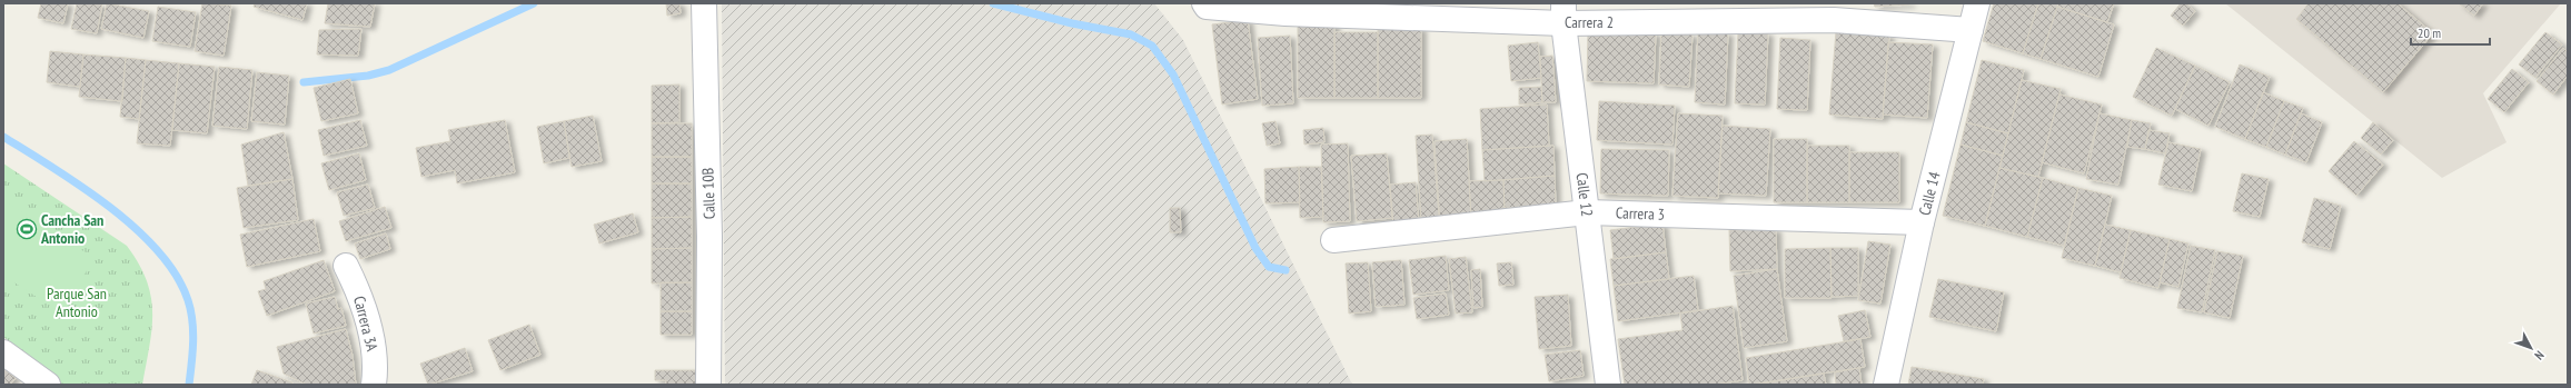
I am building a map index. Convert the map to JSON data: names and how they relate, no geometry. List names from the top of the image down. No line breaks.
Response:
{"streets":{"street":["Carrera 2","Calle 10B","Calle 14","Calle 12","Carrera 3","Carrera 3A"]},"crossings":[["Carrera 2","Calle 14"],["Carrera 2","Calle 12"],["Calle 14","Carrera 3"],["Calle 12","Carrera 3"]],"parks":["Parque San Antonio"],"places":{"sports":["Cancha San Antonio"]},"scale_bar":"20 m","north":"bottom right"}
